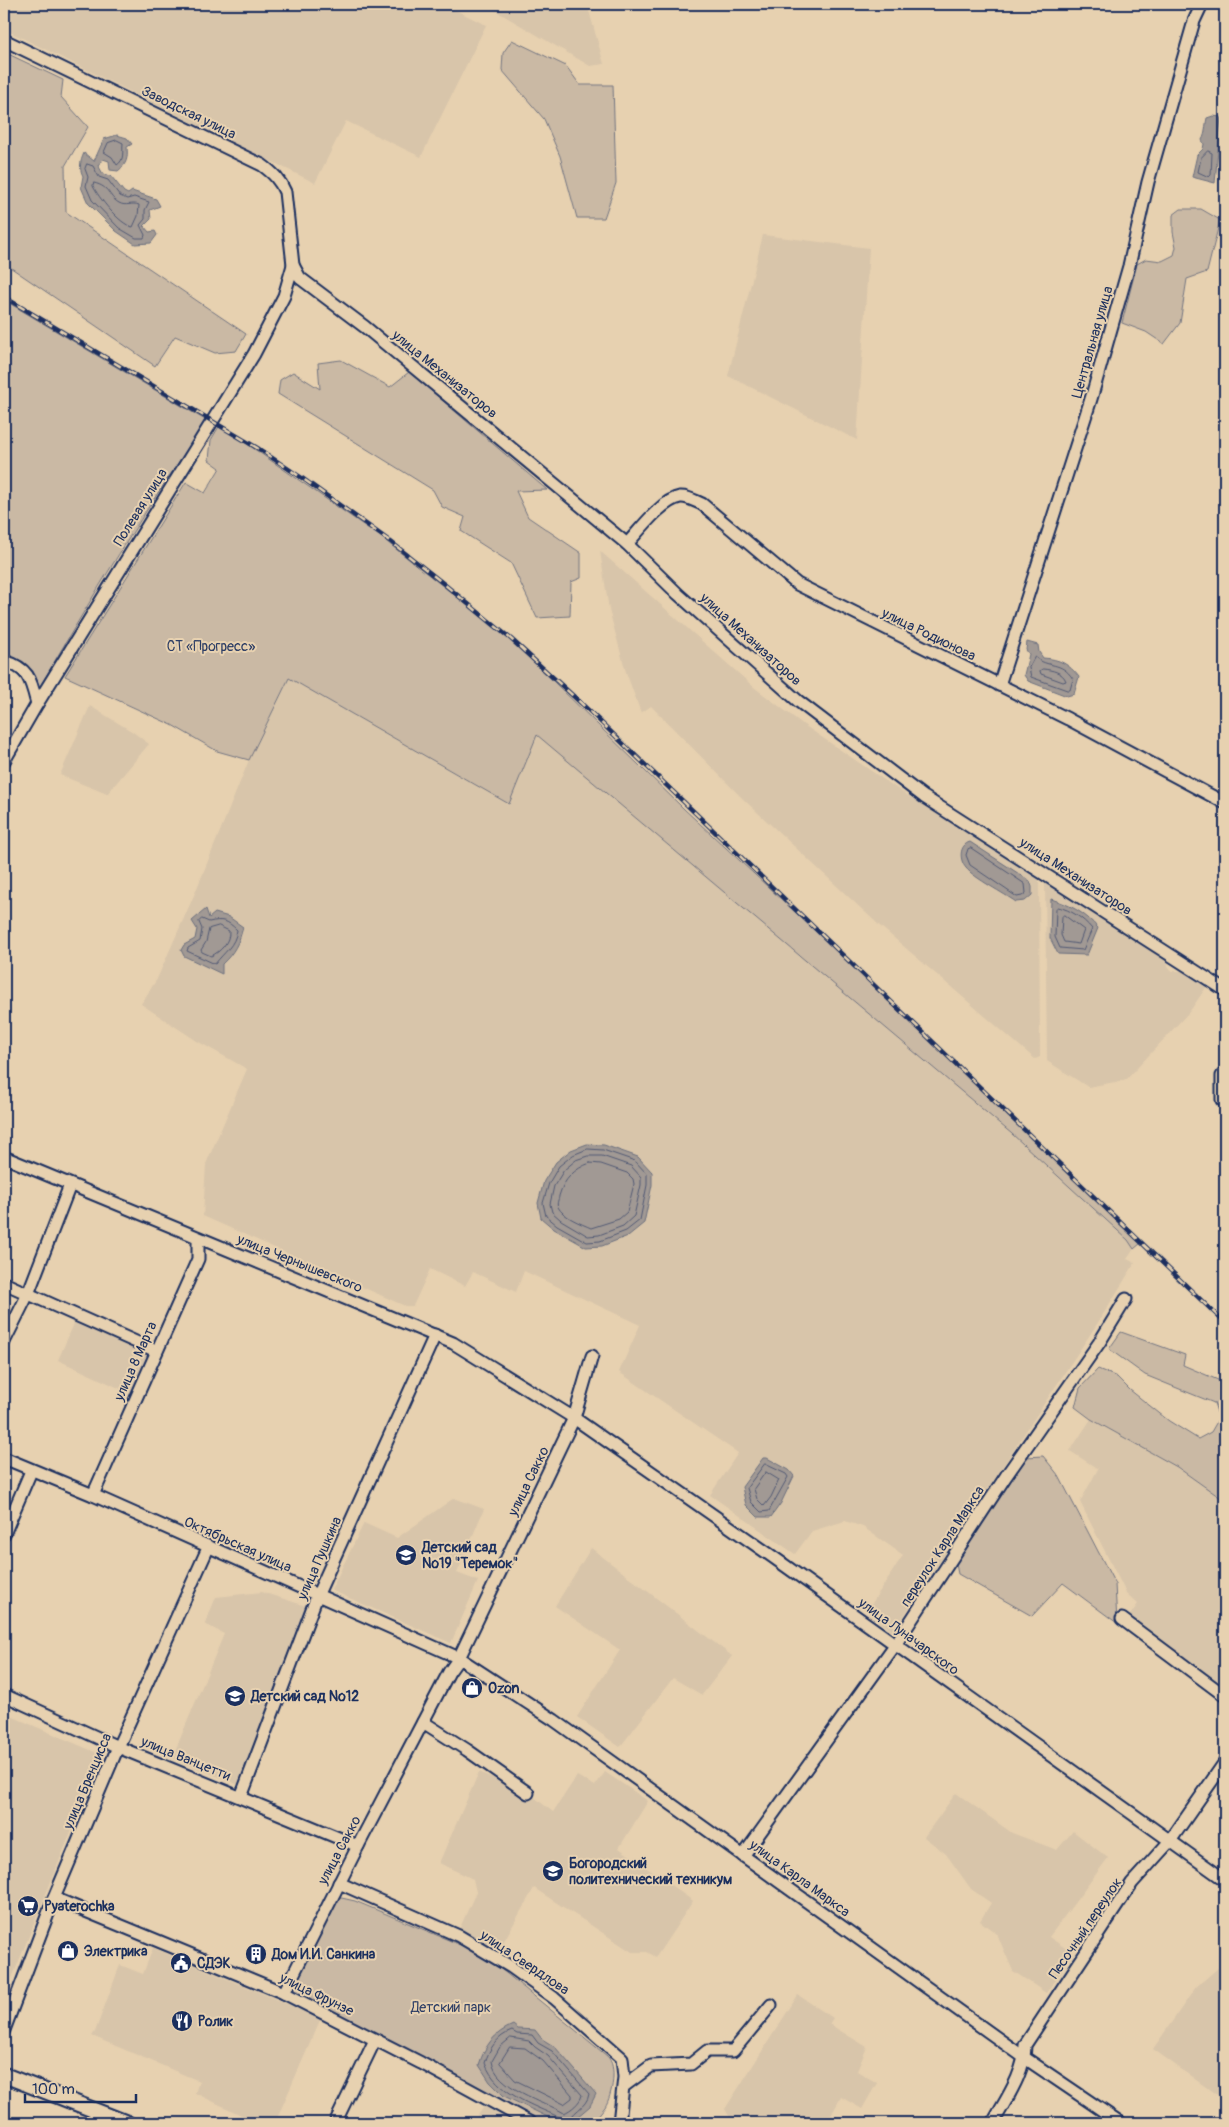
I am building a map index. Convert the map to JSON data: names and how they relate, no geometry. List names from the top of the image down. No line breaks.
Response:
{"streets":{"street":["Заводская улица","Центральная улица","улица Механизаторов","Полевая улица","улица Родионова","улица Чернышевского","улица 8 Марта","улица Сакко","Октябрьская улица","переулок Карла Маркса","улица Пушкина","улица Луначарского","улица Ванцетти","улица Бренцисса","улица Карла Маркса","Песочный переулок","улица Свердлова","улица Фрунзе"]},"crossings":[["Заводская улица","улица Механизаторов"],["Заводская улица","Полевая улица"],["Центральная улица","улица Родионова"],["улица Механизаторов","Полевая улица"],["улица Механизаторов","улица Родионова"],["улица Чернышевского","улица 8 Марта"],["улица Чернышевского","улица Сакко"],["улица Чернышевского","улица Пушкина"],["улица Чернышевского","улица Луначарского"],["улица 8 Марта","Октябрьская улица"],["улица Сакко","Октябрьская улица"],["улица Сакко","улица Луначарского"],["улица Сакко","улица Ванцетти"],["улица Сакко","улица Карла Маркса"],["улица Сакко","улица Свердлова"],["улица Сакко","улица Фрунзе"],["Октябрьская улица","улица Пушкина"],["Октябрьская улица","улица Бренцисса"],["Октябрьская улица","улица Карла Маркса"],["переулок Карла Маркса","улица Луначарского"],["переулок Карла Маркса","улица Карла Маркса"],["улица Пушкина","улица Ванцетти"],["улица Луначарского","Песочный переулок"],["улица Ванцетти","улица Бренцисса"],["улица Бренцисса","улица Фрунзе"],["улица Карла Маркса","Песочный переулок"]],"parks":["СТ «Прогресс»","Детский парк"],"places":{"school or university":["Детский сад №19 \"Теремок\"","Детский сад №12","Богородский политехнический техникум"],"shop":["Ozon","Электрика"],"supermarket":["Pyaterochka"],"building":["Дом И.И. Санкина"],"public building":["СДЭК"],"restaurant":["Ролик"]},"scale_bar":"100 m"}
